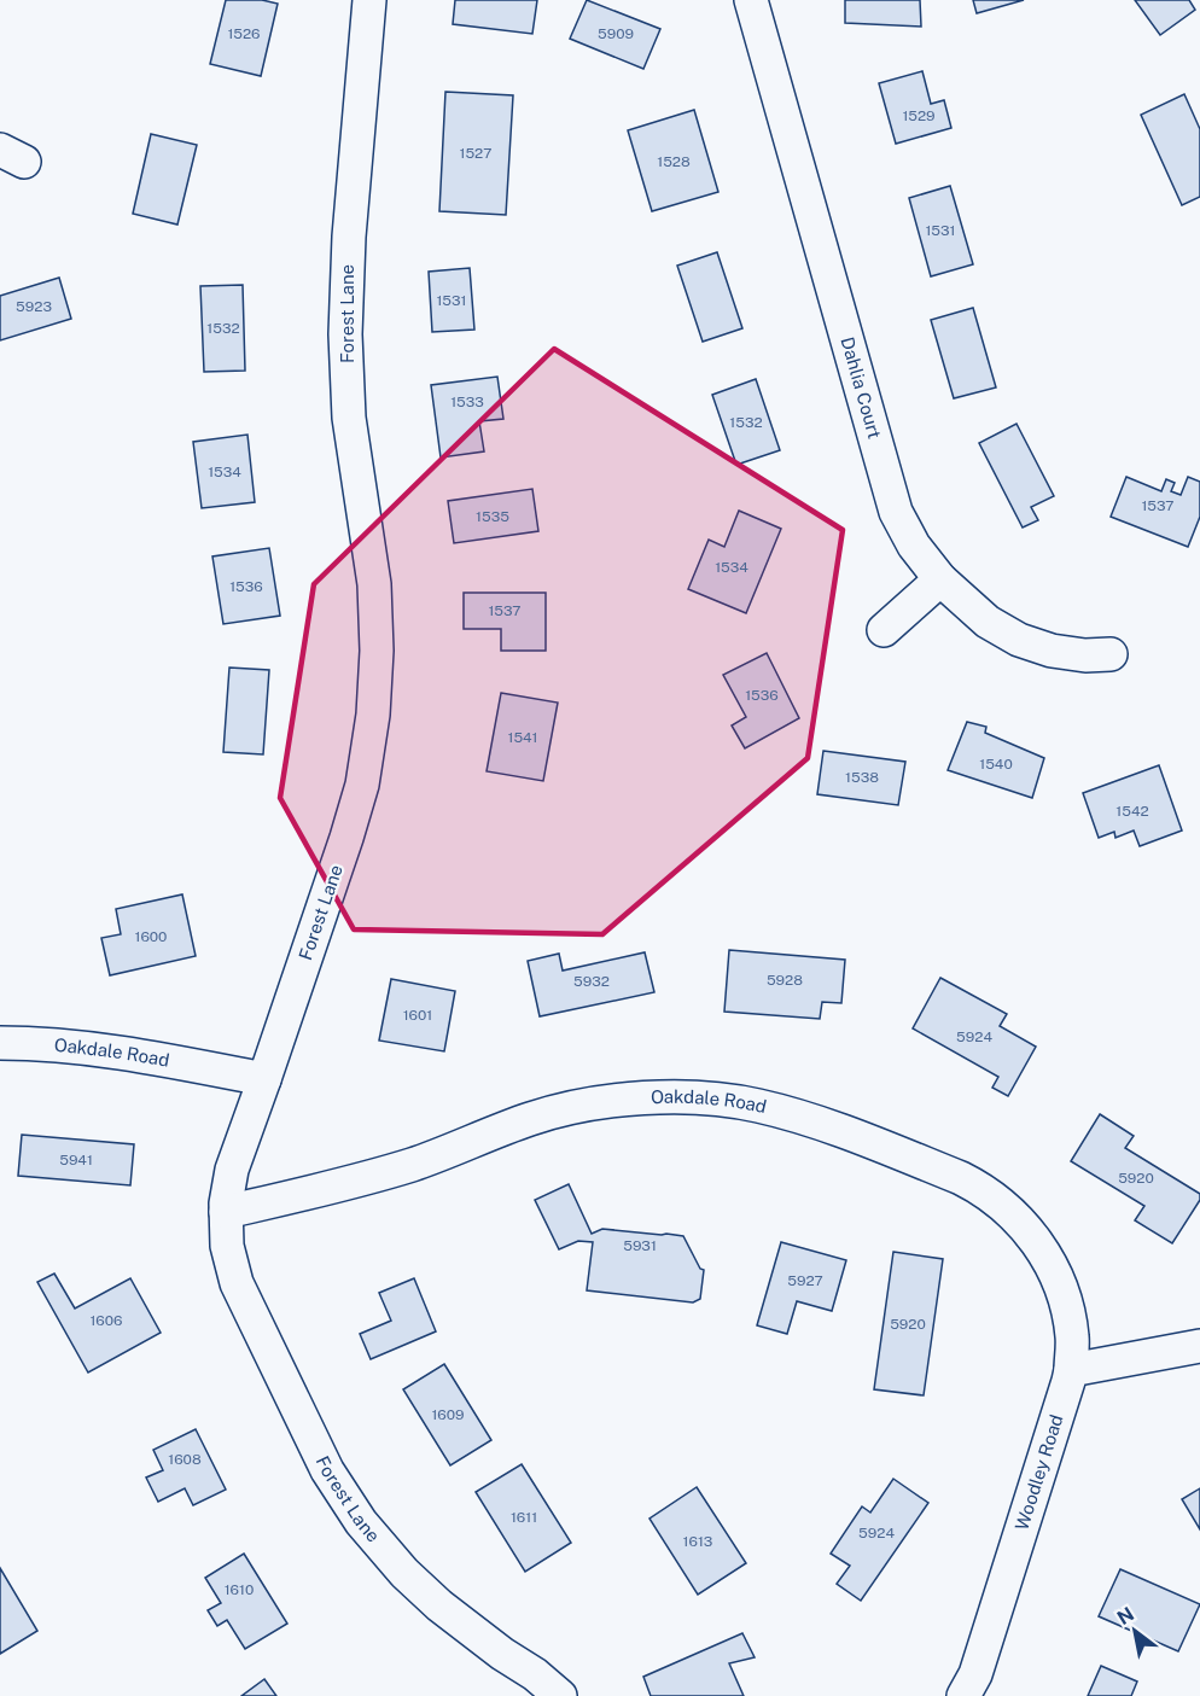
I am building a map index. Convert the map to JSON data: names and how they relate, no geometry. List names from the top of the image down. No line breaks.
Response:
{"streets":{"street":["Forest Lane","Dahlia Court","Oakdale Road","Woodley Road"]},"crossings":[["Forest Lane","Oakdale Road"],["Oakdale Road","Woodley Road"]],"house_numbers":["1526","5909","1529","1527","1528","1531","1531","5923","1532","1533","1532","1534","1537","1535","1534","1536","1537","1536","1541","1540","1538","1542","1600","5928","5932","1601","5924","5941","5920","5931","5927","1606","5920","1609","1608","1611","5924","1613","1610"],"north":"top left"}
